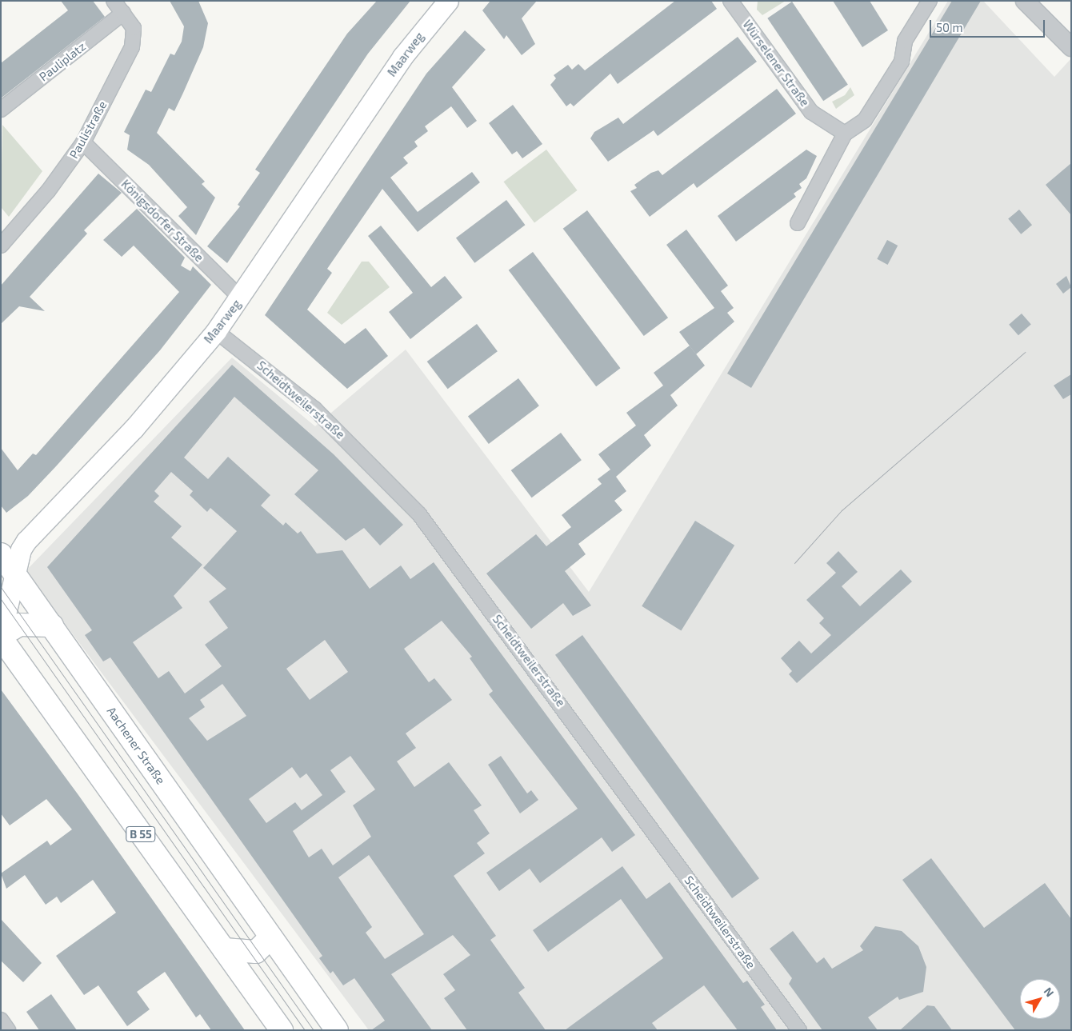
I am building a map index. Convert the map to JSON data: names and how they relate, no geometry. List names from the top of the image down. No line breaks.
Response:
{"streets":{"main road":["Maarweg","Aachener Straße","B 55"],"street":["Pauliplatz","Würselener Straße","Paulistraße","Königsdorfer Straße","Scheidtweilerstraße"]},"crossings":[["Maarweg","Königsdorfer Straße"],["Maarweg","Scheidtweilerstraße"],["Maarweg","Aachener Straße"],["Maarweg","B 55"],["Pauliplatz","Paulistraße"],["Paulistraße","Königsdorfer Straße"]],"scale_bar":"50 m","north":"top right"}
